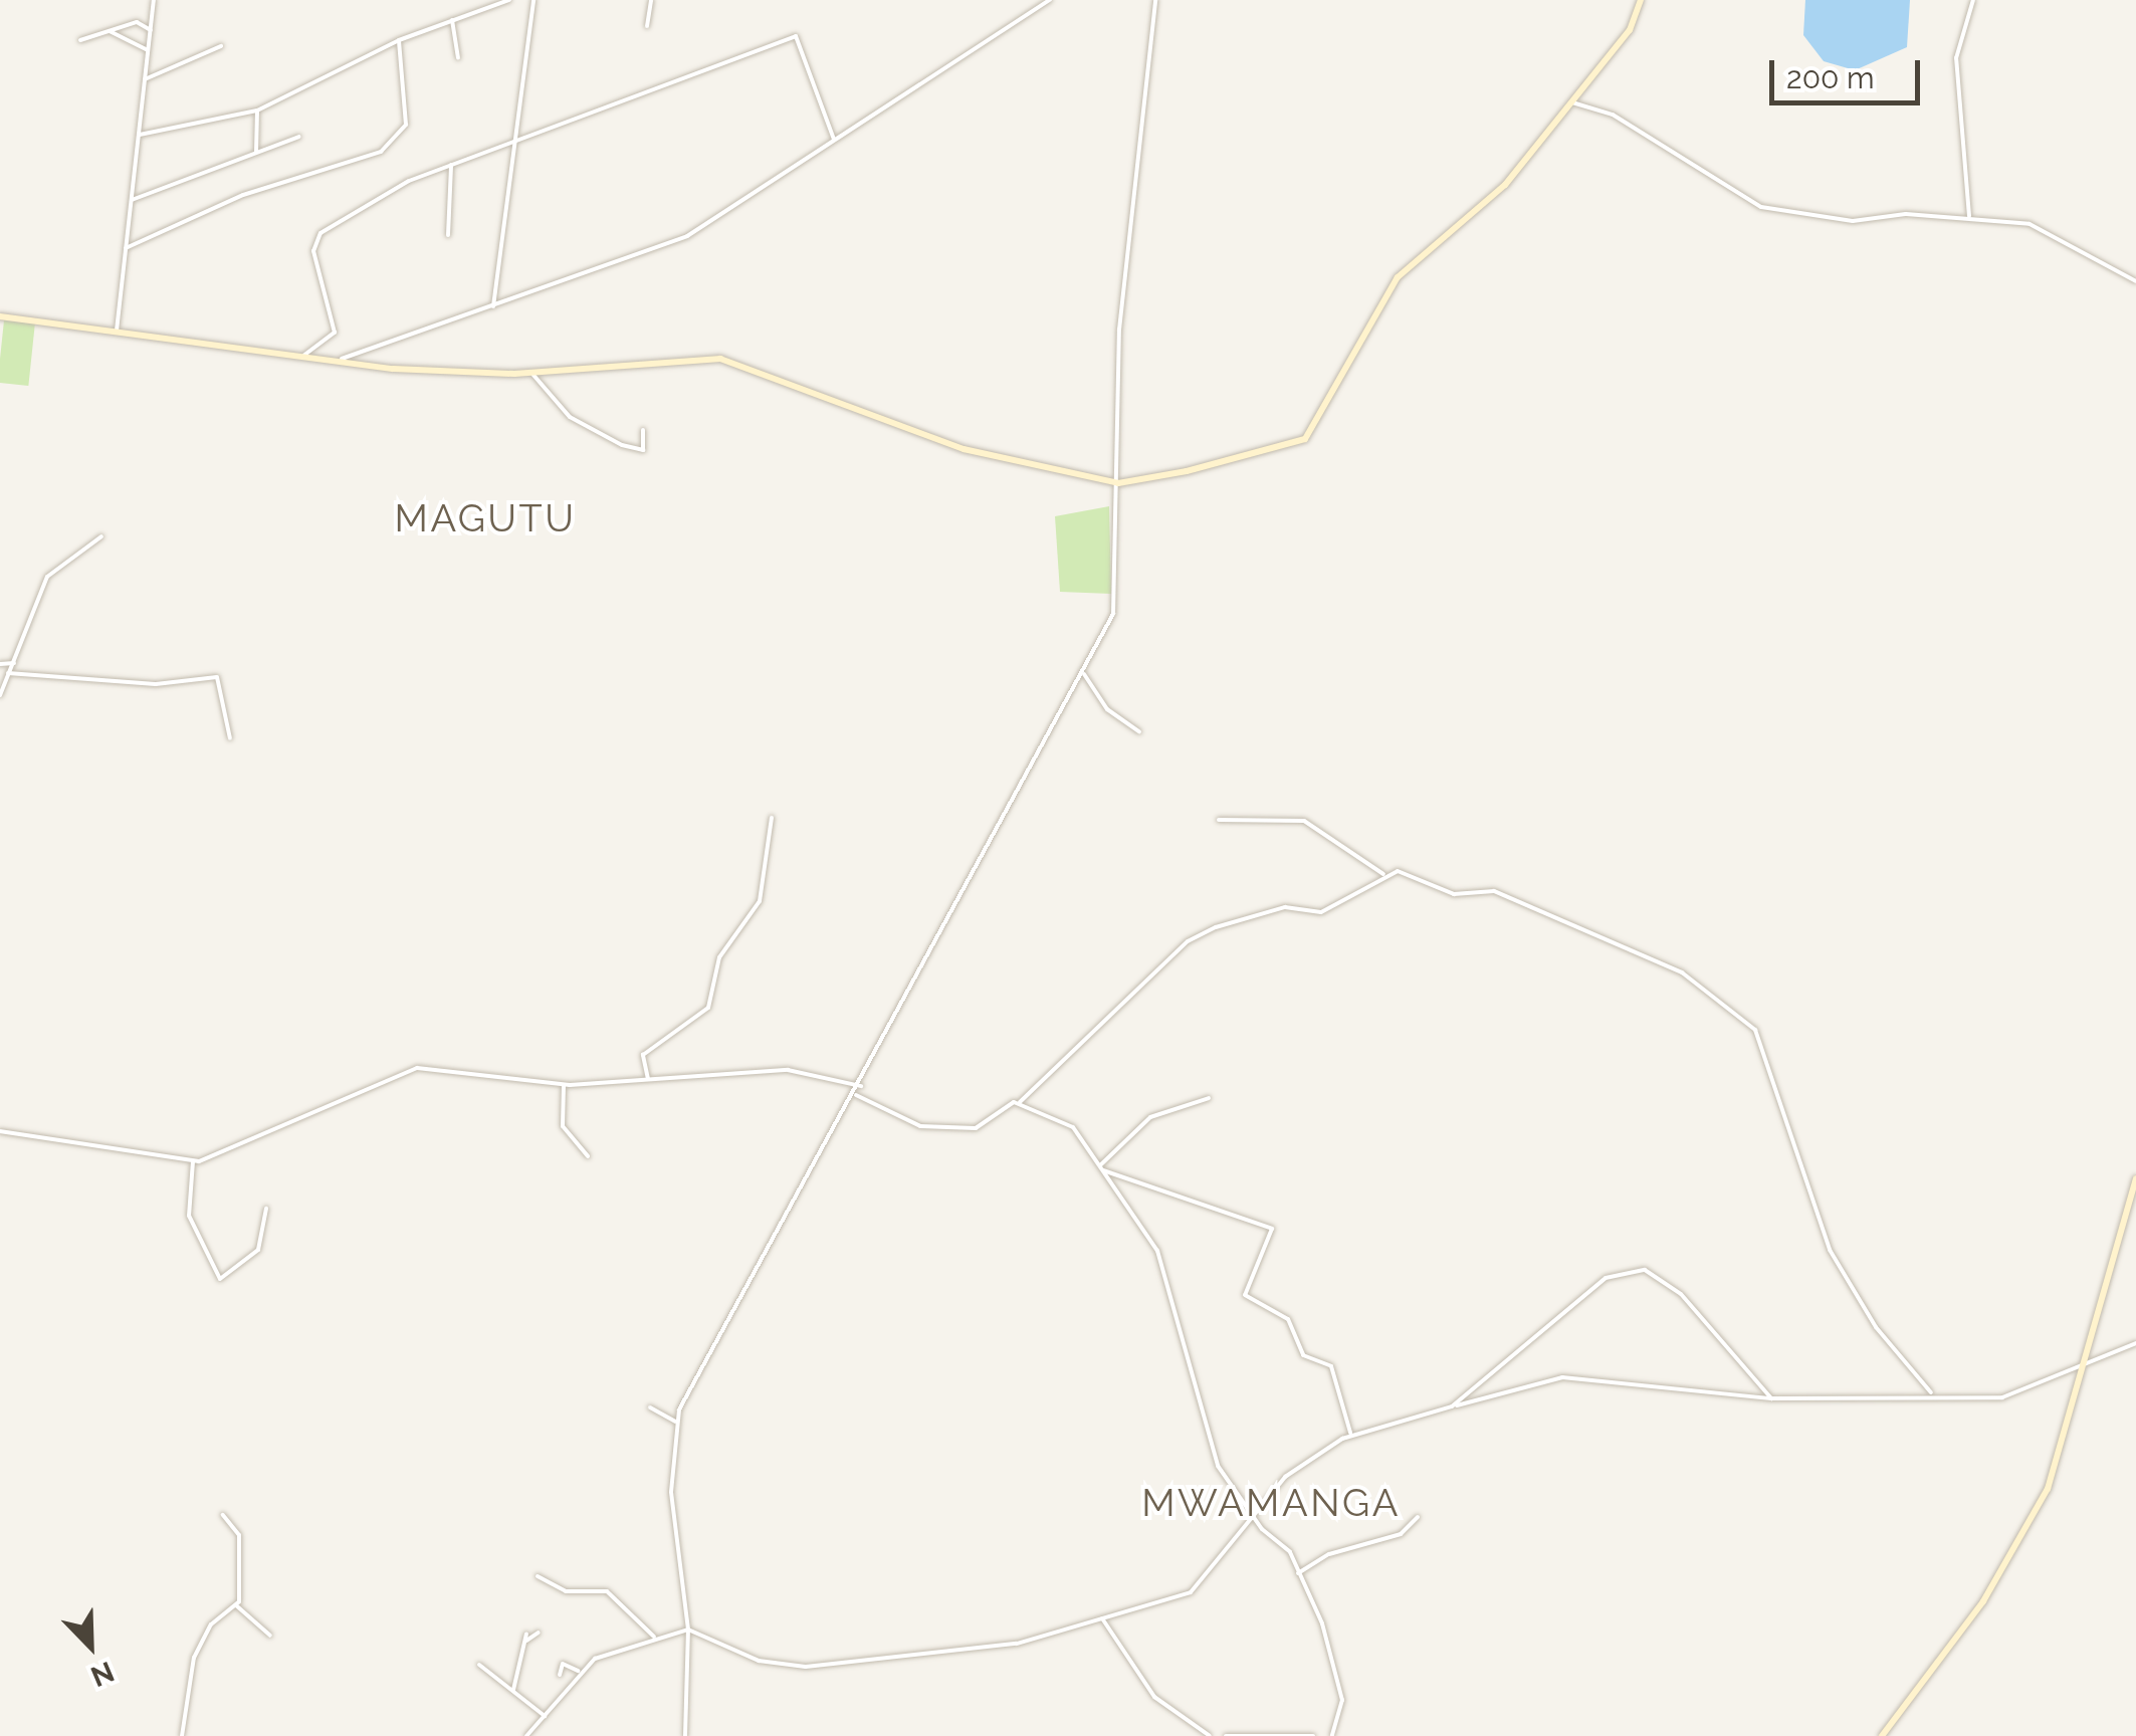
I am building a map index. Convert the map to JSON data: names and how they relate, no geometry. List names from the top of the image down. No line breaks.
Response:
{"districts":["MAGUTU","MWAMANGA"],"scale_bar":"200 m","north":"bottom right"}
